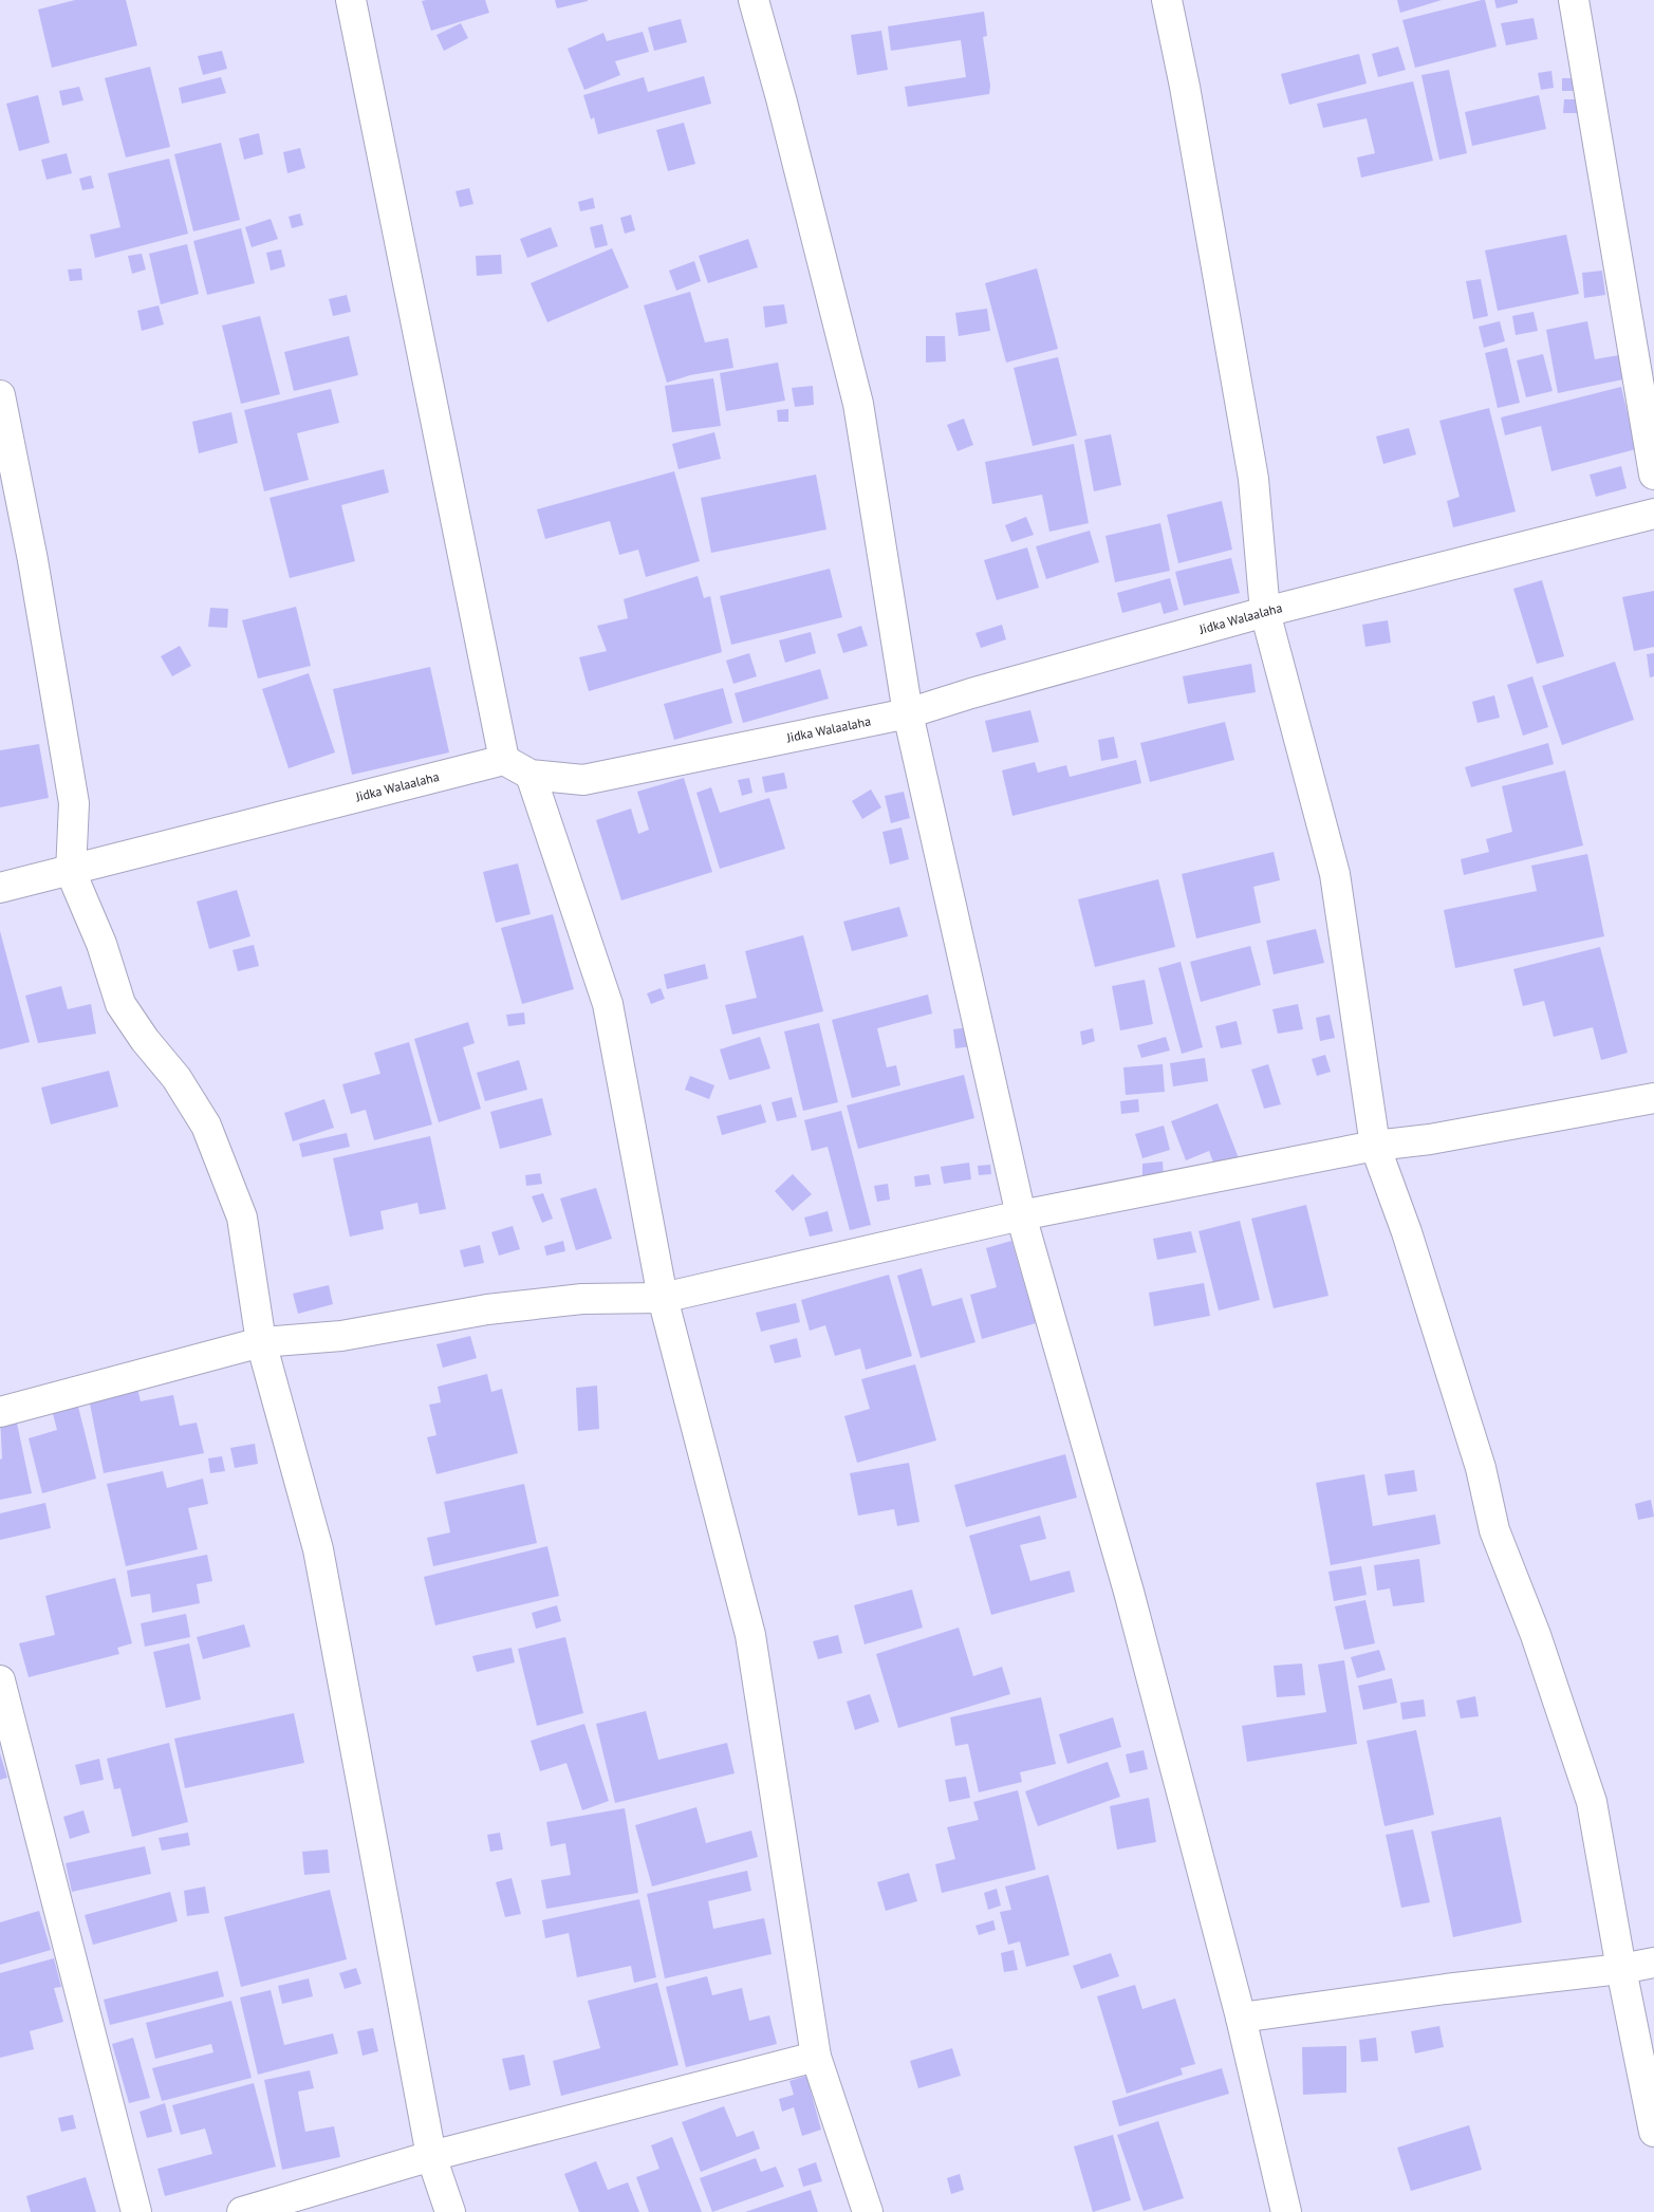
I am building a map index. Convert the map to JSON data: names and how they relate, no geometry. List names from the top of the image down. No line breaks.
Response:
{"streets":{"street":["Jidka Walaalaha"]}}
